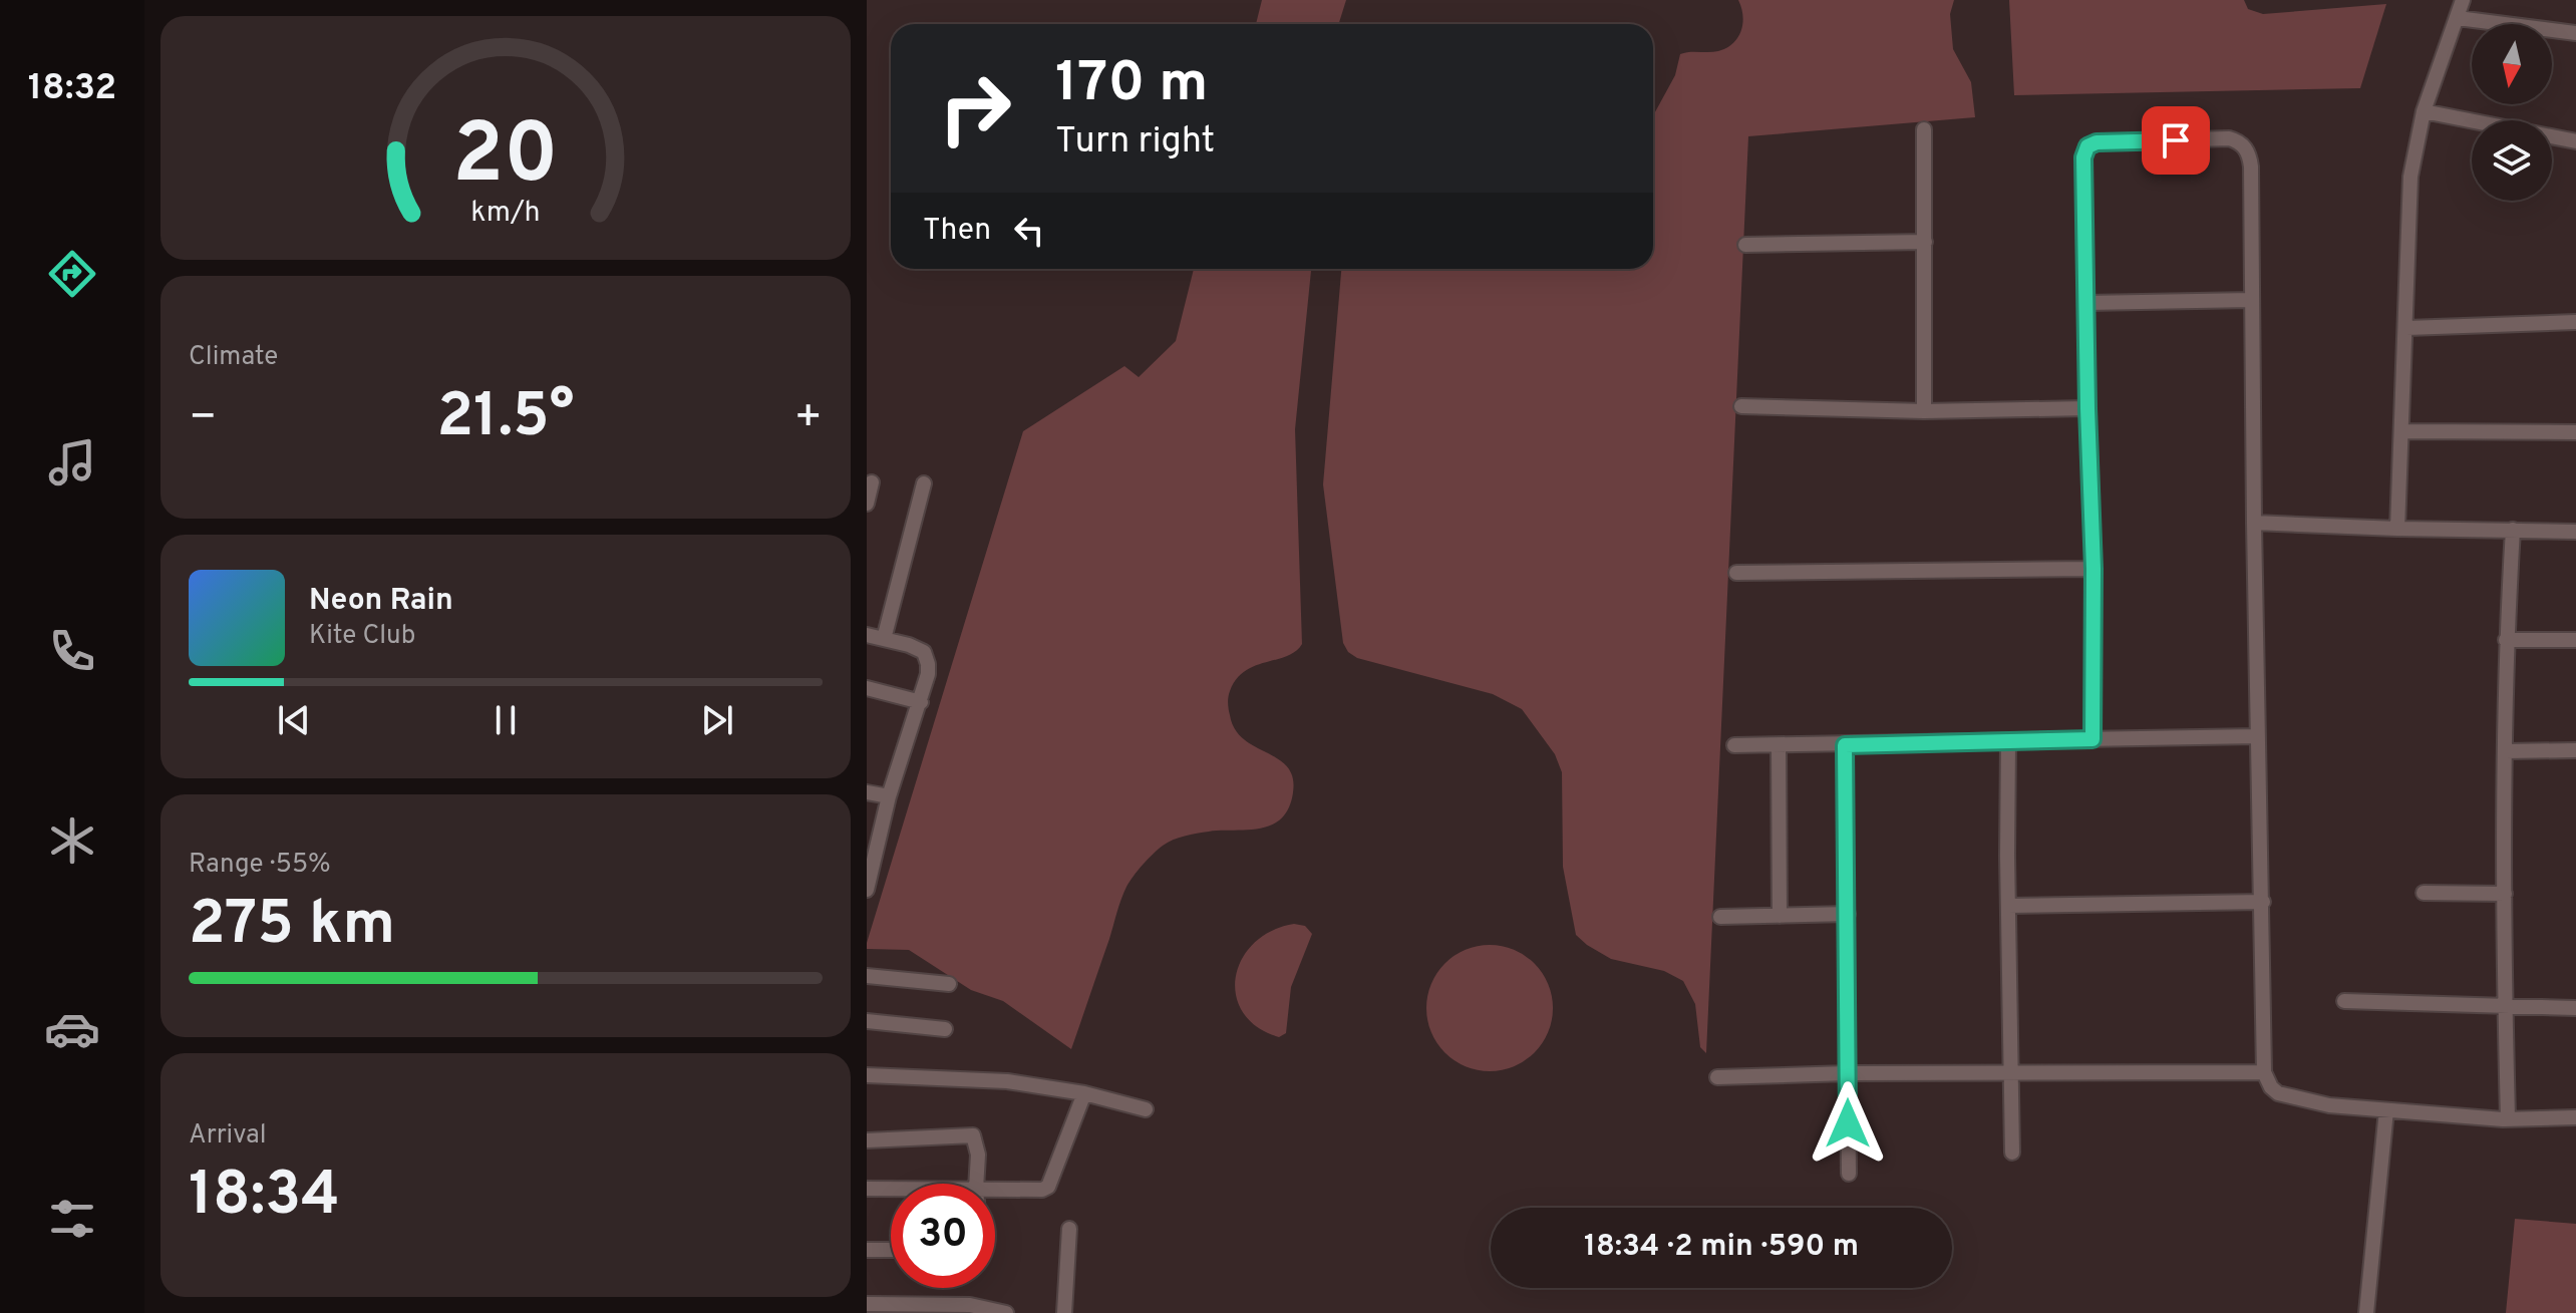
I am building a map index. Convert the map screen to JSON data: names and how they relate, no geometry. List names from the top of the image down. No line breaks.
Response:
{"north":"bottom","page":{"tabs":"18:32","turn":["170 m","Turn right"],"then":"Then","tile":["Climate",["Range · 55%","275 km"],["Arrival","18:34"]],"heat":["−","21.5°","+"],"song":["Neon Rain","Kite Club"],"limit":"30","trip":"18:34 · 2 min · 590 m","gauge":["20","km/h"]}}
